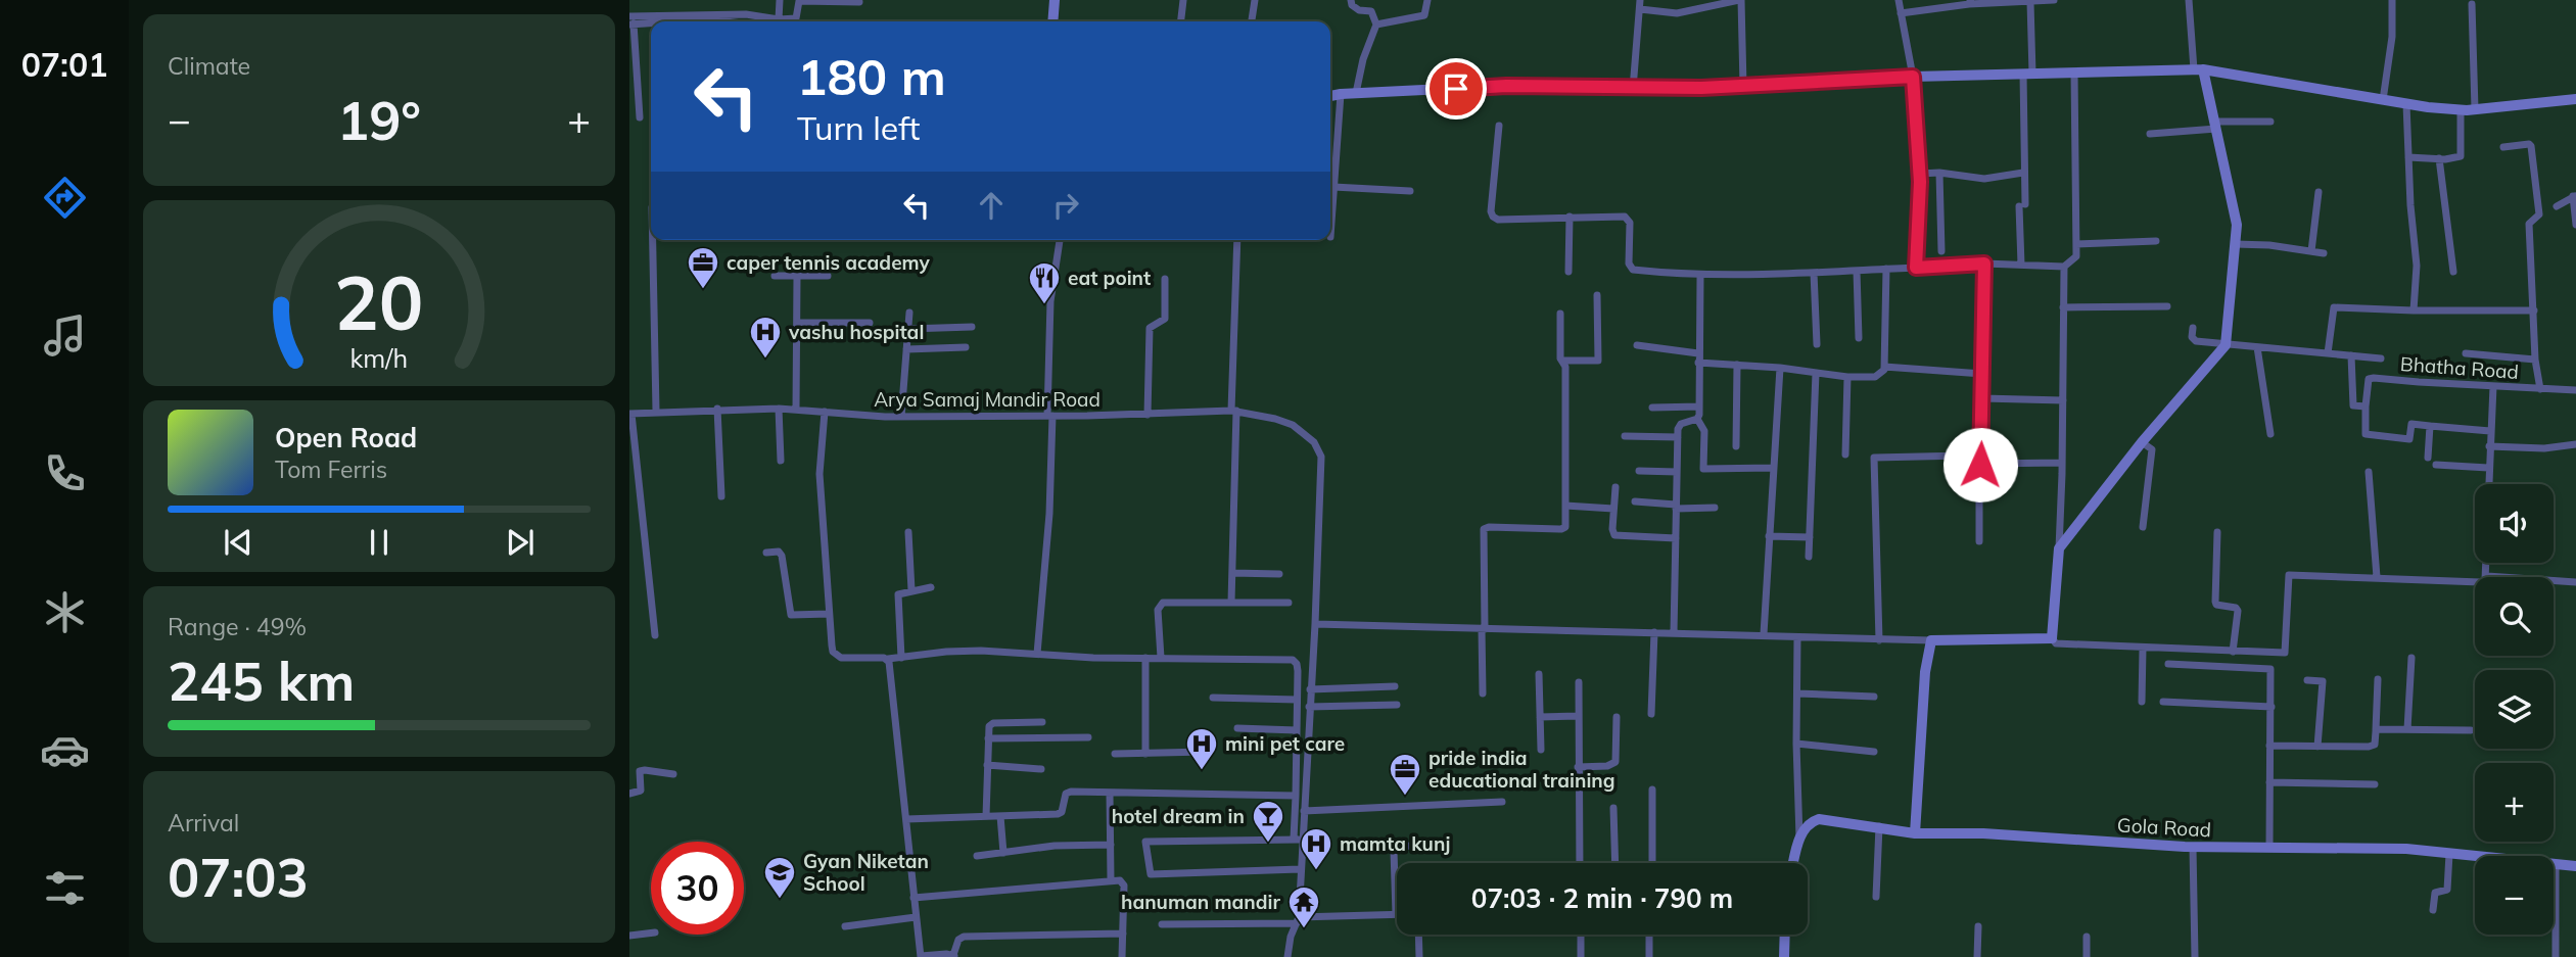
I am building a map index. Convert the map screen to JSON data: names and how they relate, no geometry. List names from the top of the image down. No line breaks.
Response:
{"streets":{"street":["Bhatha Road","Arya Samaj Mandir Road","Gola Road"]},"places":{"office":["caper tennis academy","pride india educational training"],"restaurant":["eat point"],"hospital":["vashu hospital","mini pet care","mamta kunj"],"bar":["hotel dream in"],"school or university":["Gyan Niketan School"],"temple":["hanuman mandir"]},"page":{"tabs":"07:01","tile":["Climate",["Range · 49%","245 km"],["Arrival","07:03"]],"turn":["180 m","Turn left"],"heat":["−","19°","+"],"song":["Open Road","Tom Ferris"],"map_buttons":["+","−"],"limit":"30","trip":"07:03 · 2 min · 790 m","gauge":["20","km/h"]}}
